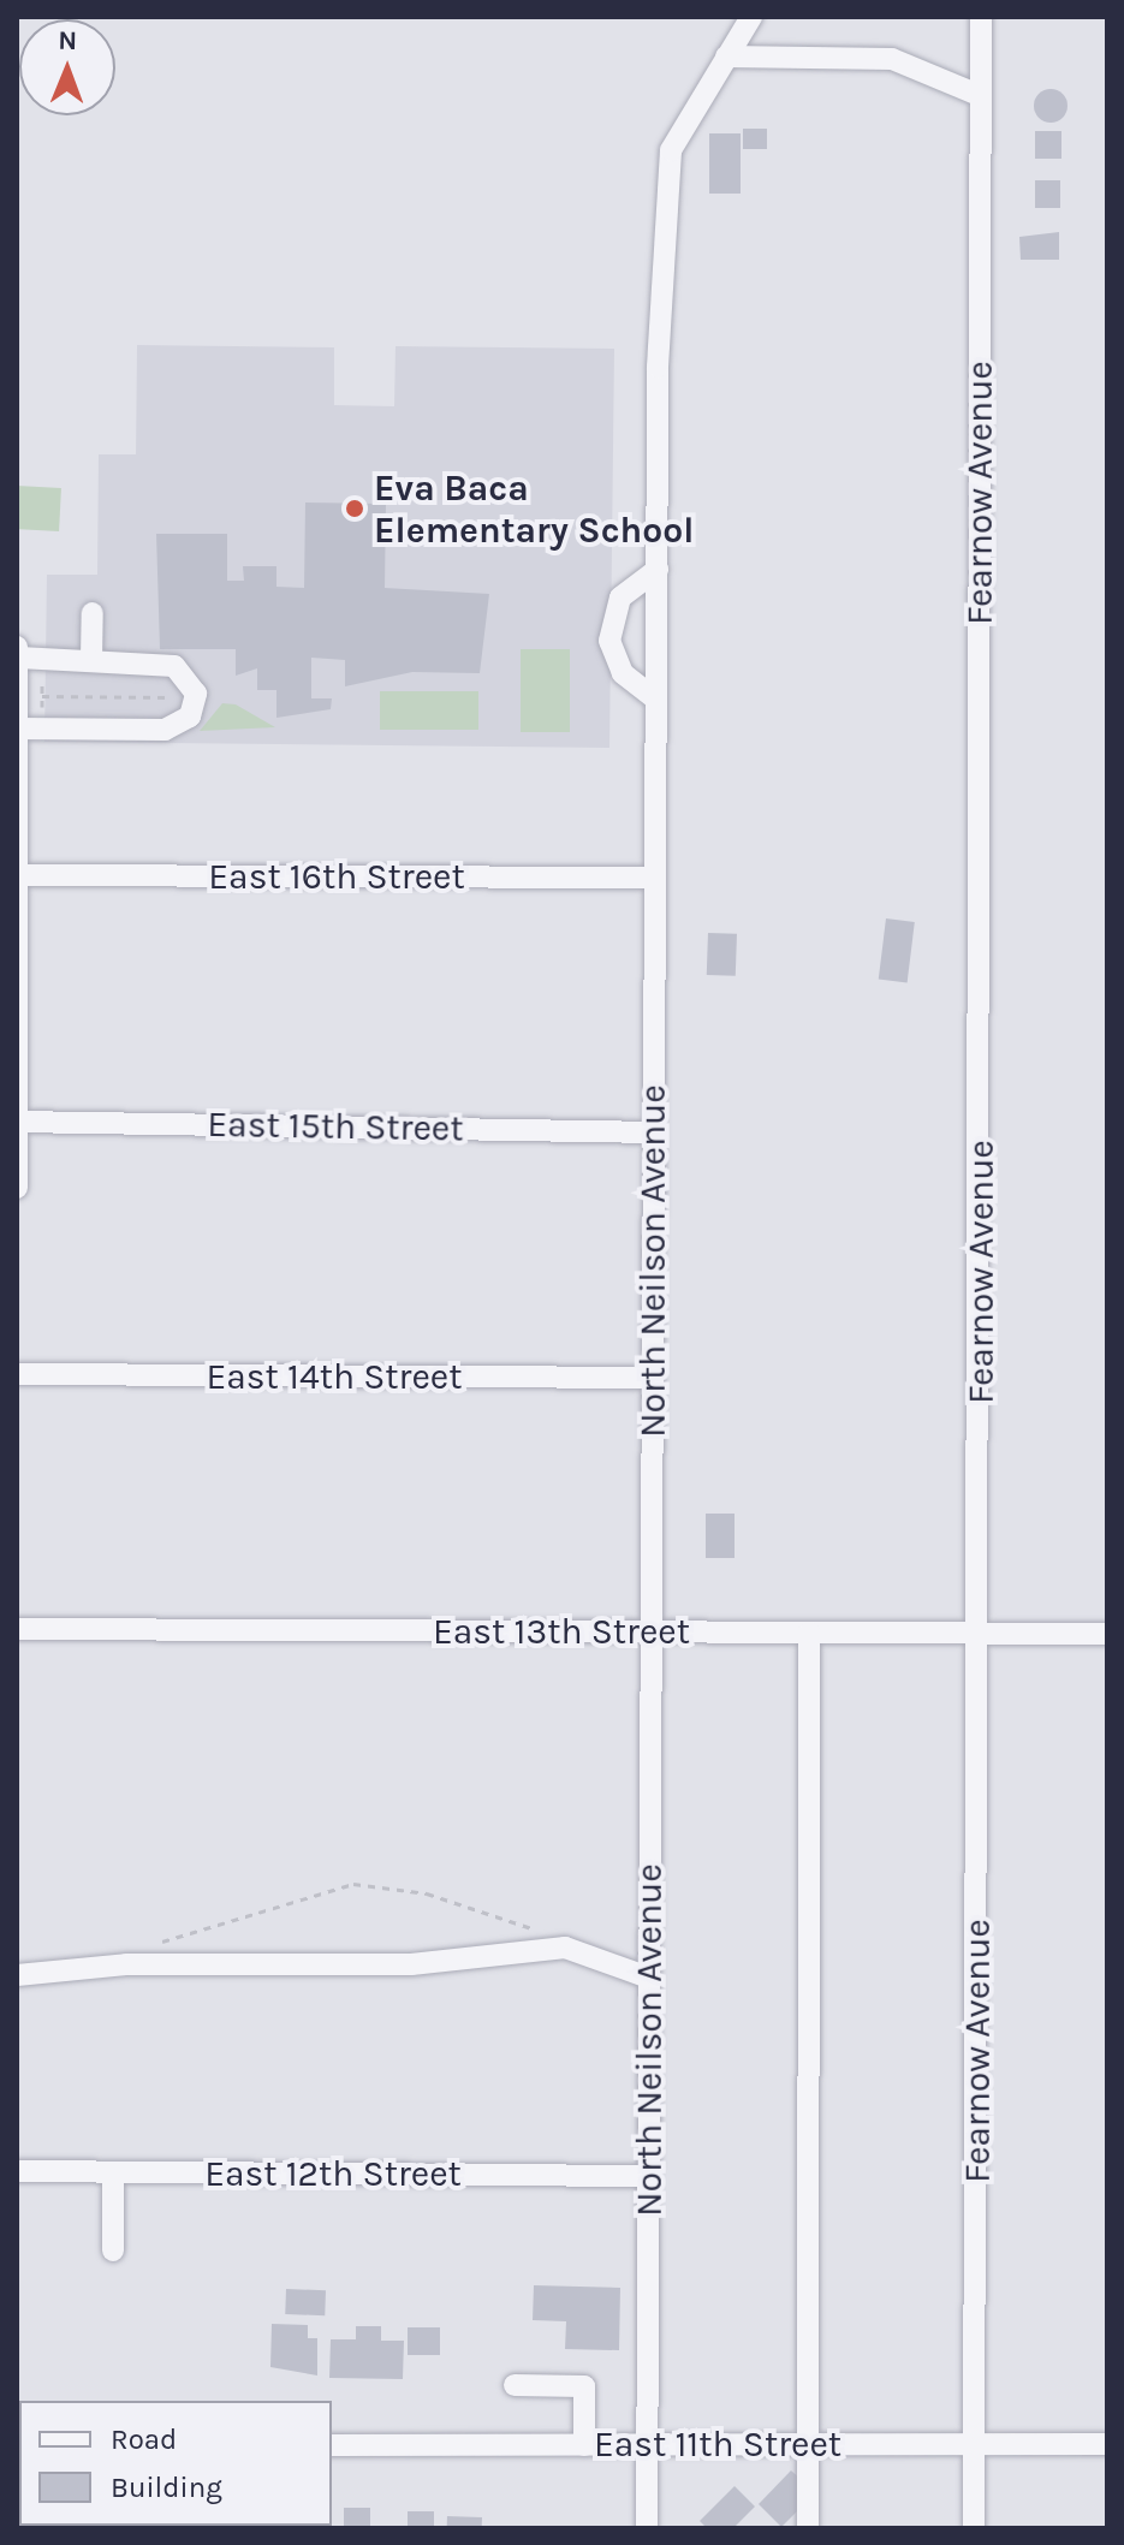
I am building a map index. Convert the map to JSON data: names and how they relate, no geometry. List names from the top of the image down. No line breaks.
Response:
{"streets":{"street":["Fearnow Avenue","East 16th Street","East 15th Street","North Neilson Avenue","East 14th Street","East 13th Street","East 12th Street","East 11th Street"]},"crossings":[["Fearnow Avenue","East 13th Street"],["Fearnow Avenue","East 11th Street"],["East 16th Street","North Neilson Avenue"],["East 15th Street","North Neilson Avenue"],["North Neilson Avenue","East 14th Street"],["North Neilson Avenue","East 13th Street"],["North Neilson Avenue","East 12th Street"],["North Neilson Avenue","East 11th Street"]],"places":["Eva Baca Elementary School"],"legend":["Road","Building"],"north":"top"}
